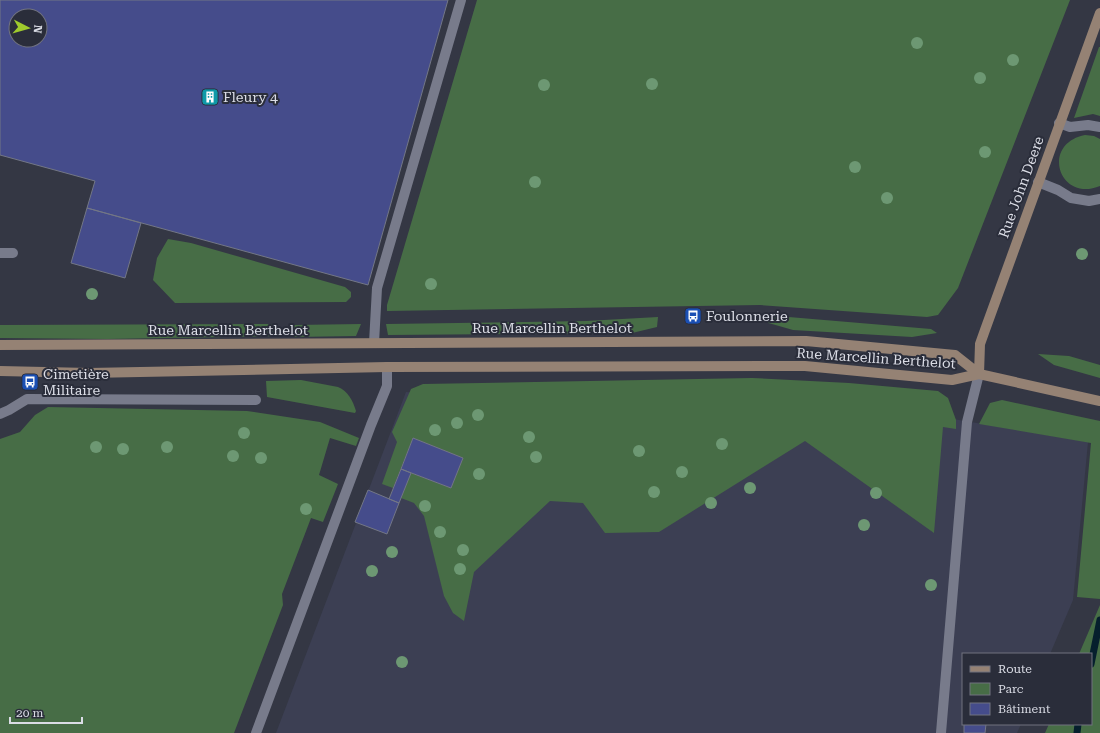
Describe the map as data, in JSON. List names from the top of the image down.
{
  "streets": {
    "main road": ["Rue John Deere", "Rue Marcellin Berthelot"]
  },
  "crossings": [
    ["Rue John Deere", "Rue Marcellin Berthelot"]
  ],
  "places": {
    "building": ["Fleury 4"],
    "bus stop": ["Foulonnerie", "Cimetière Militaire"]
  },
  "legend": ["Route", "Parc", "Bâtiment"],
  "scale_bar": "20 m",
  "north": "right"
}
